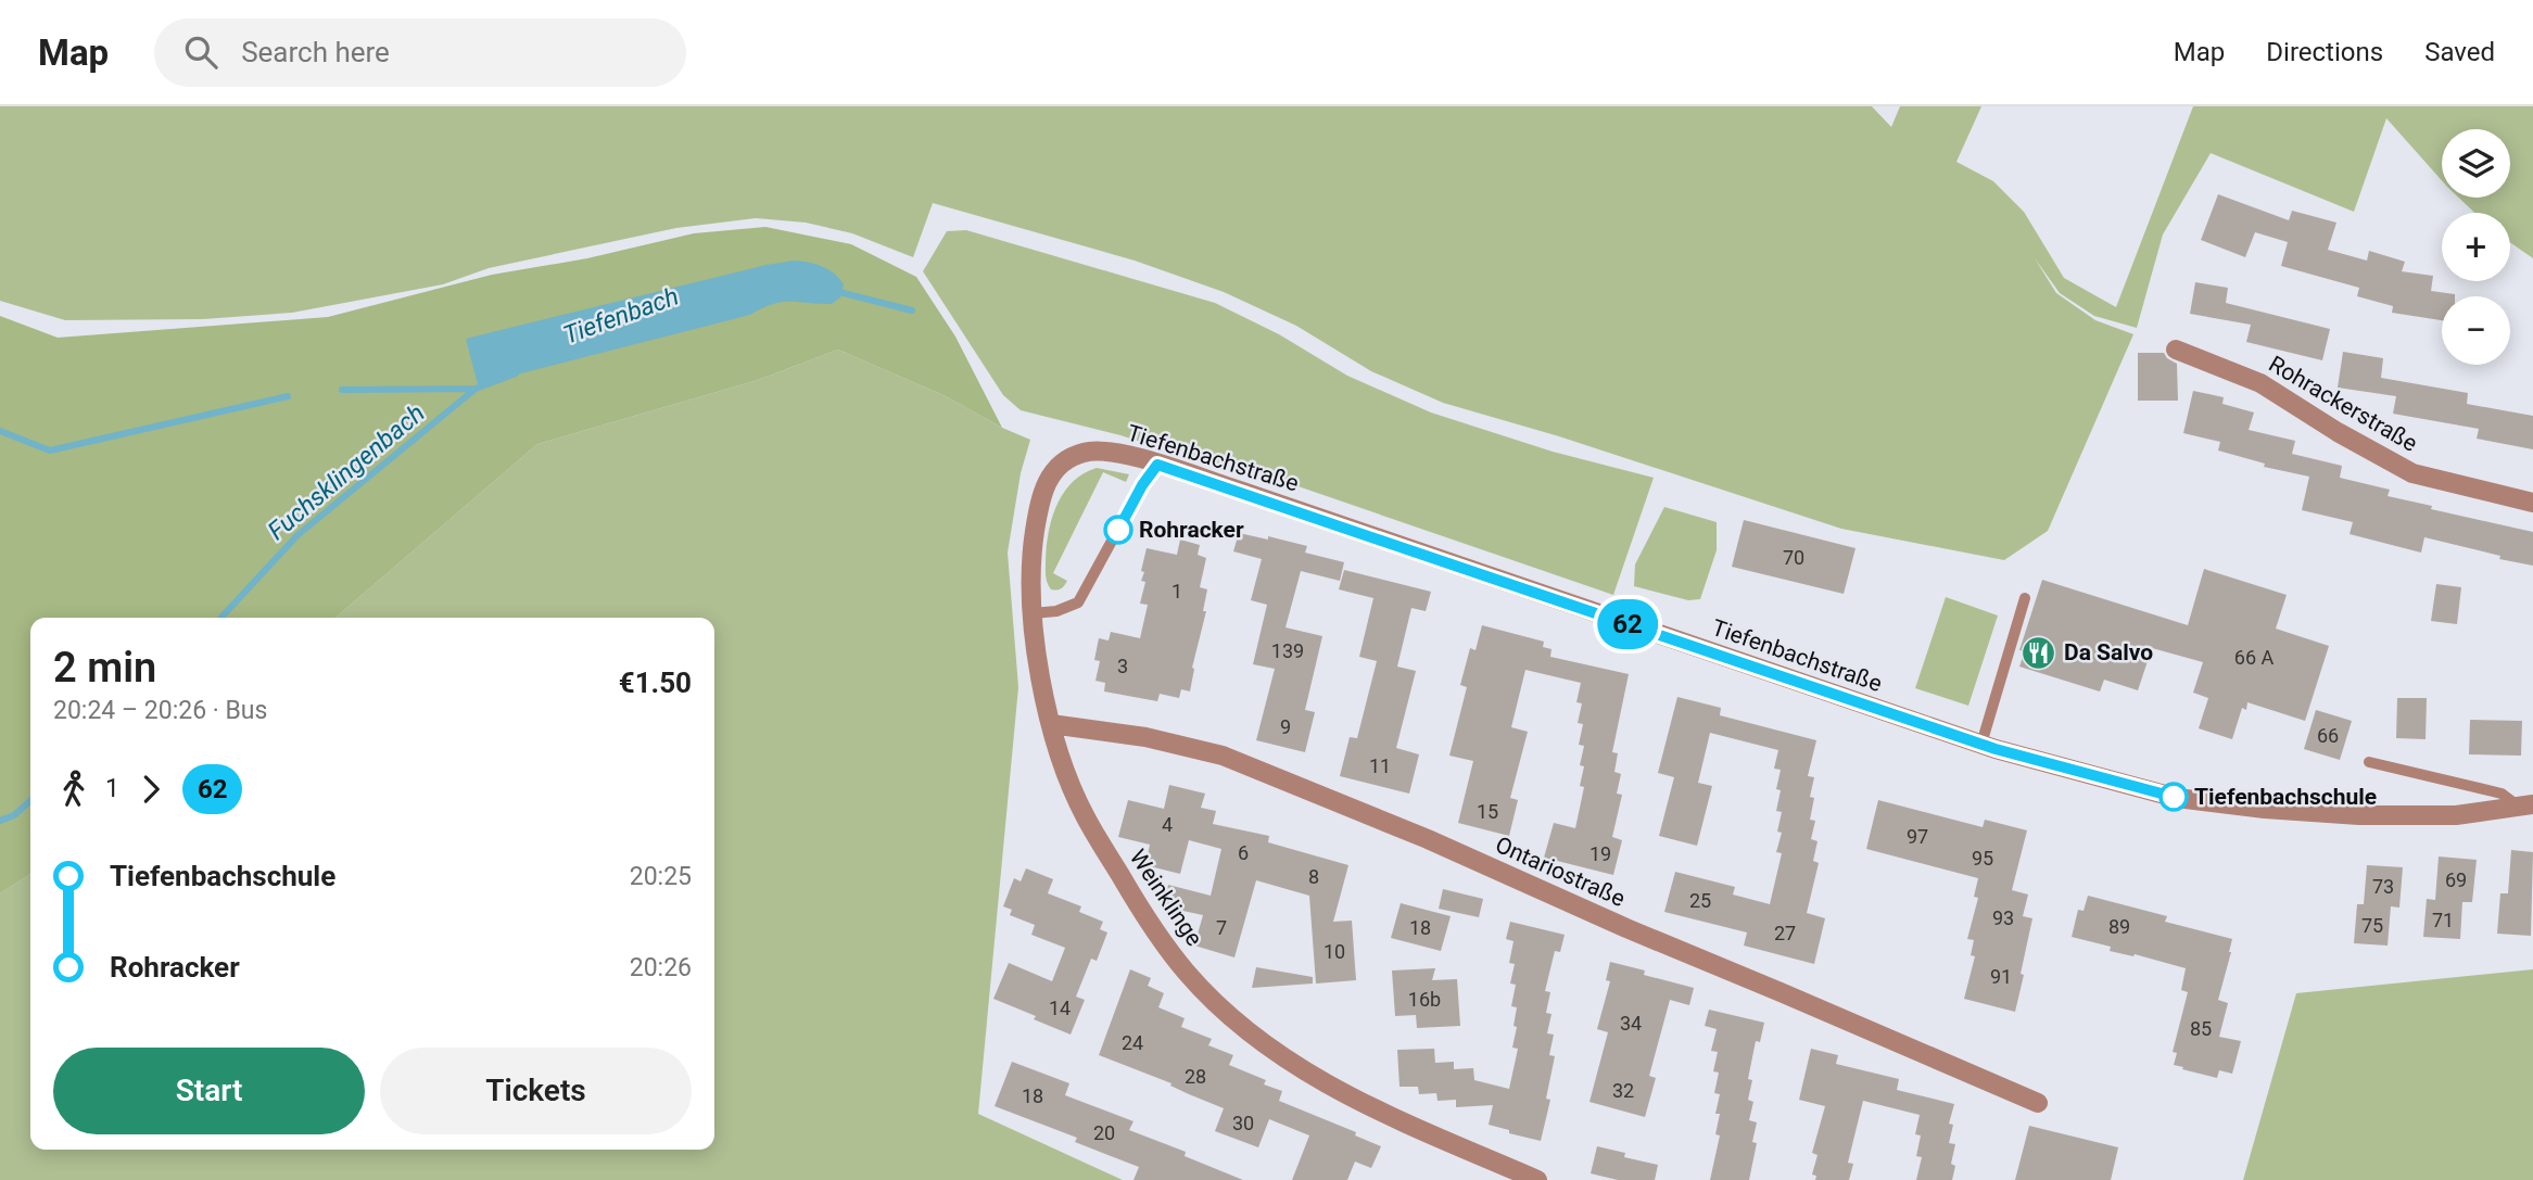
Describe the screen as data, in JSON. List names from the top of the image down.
{
  "streets": {
    "street": [
      "Rohrackerstraße",
      "Tiefenbachstraße",
      "Ontariostraße",
      "Weinklinge"
    ]
  },
  "crossings": [
    ["Tiefenbachstraße", "Weinklinge"],
    ["Ontariostraße", "Weinklinge"]
  ],
  "water": ["Tiefenbach", "Fuchsklingenbach"],
  "places": {
    "other": ["Rohracker", "Tiefenbachschule"],
    "restaurant": ["Da Salvo"]
  },
  "lines": ["bus line 62"],
  "house_numbers": [
    "70",
    "1",
    "139",
    "66 A",
    "3",
    "9",
    "66",
    "11",
    "15",
    "4",
    "97",
    "6",
    "19",
    "95",
    "8",
    "69",
    "73",
    "25",
    "93",
    "71",
    "75",
    "89",
    "7",
    "18",
    "27",
    "10",
    "91",
    "16b",
    "14",
    "34",
    "85",
    "24",
    "28",
    "32",
    "18",
    "30",
    "20"
  ],
  "page": {
    "header": "Map",
    "search": "Search here",
    "nav": ["Map", "Directions", "Saved"],
    "on_map": "62",
    "map_buttons": ["+", "−"],
    "heading": ["2 min", "20:24 – 20:26 · Bus", "€1.50"],
    "legs": ["1", "62"],
    "list": [
      {
        "name": "Tiefenbachschule",
        "value": "20:25"
      },
      {
        "name": "Rohracker",
        "value": "20:26"
      }
    ],
    "buttons": ["Start", "Tickets"]
  }
}
